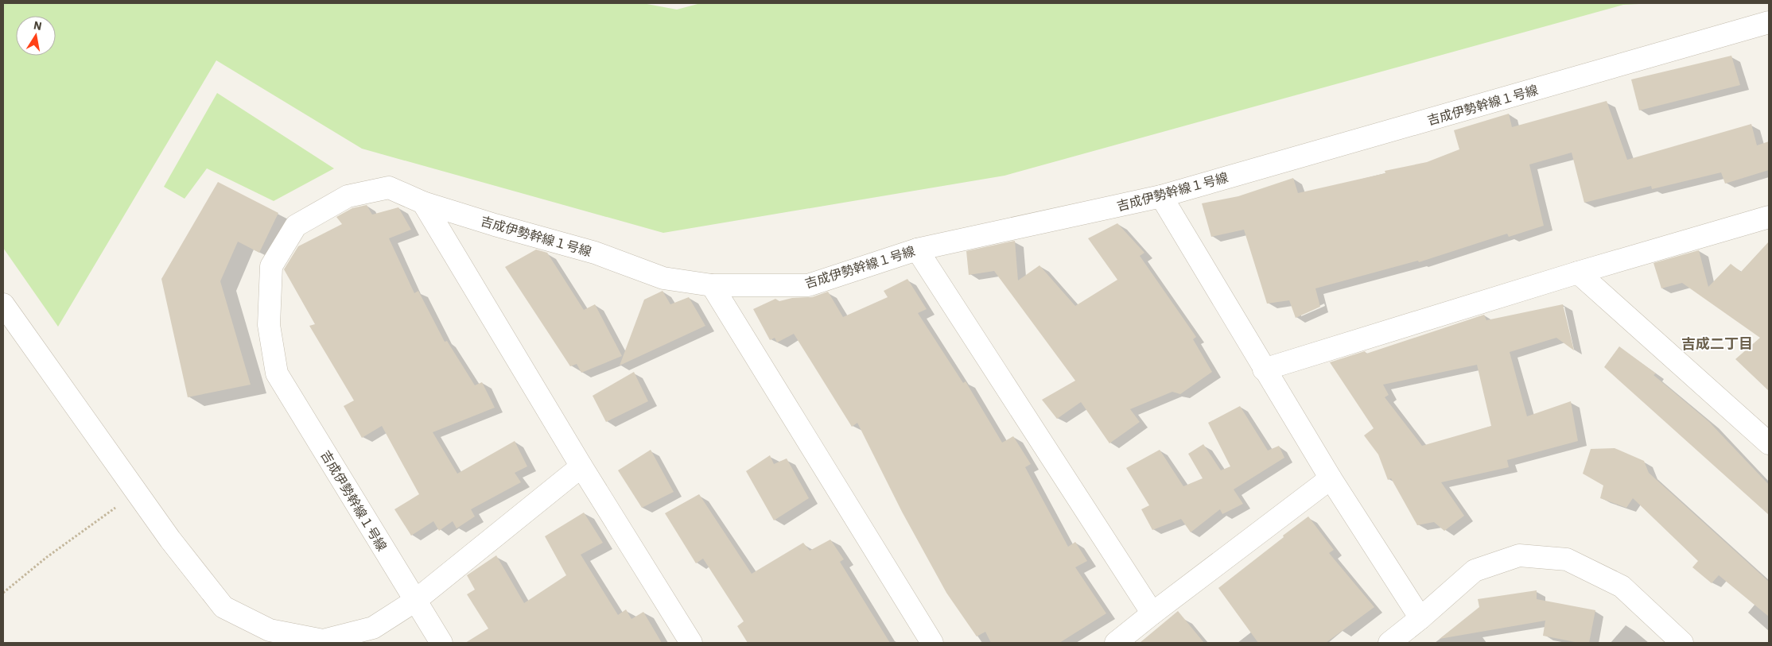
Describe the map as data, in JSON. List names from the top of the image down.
{
  "streets": {
    "street": ["吉成伊勢幹線１号線"]
  },
  "districts": ["吉成二丁目"],
  "north": "top"
}
